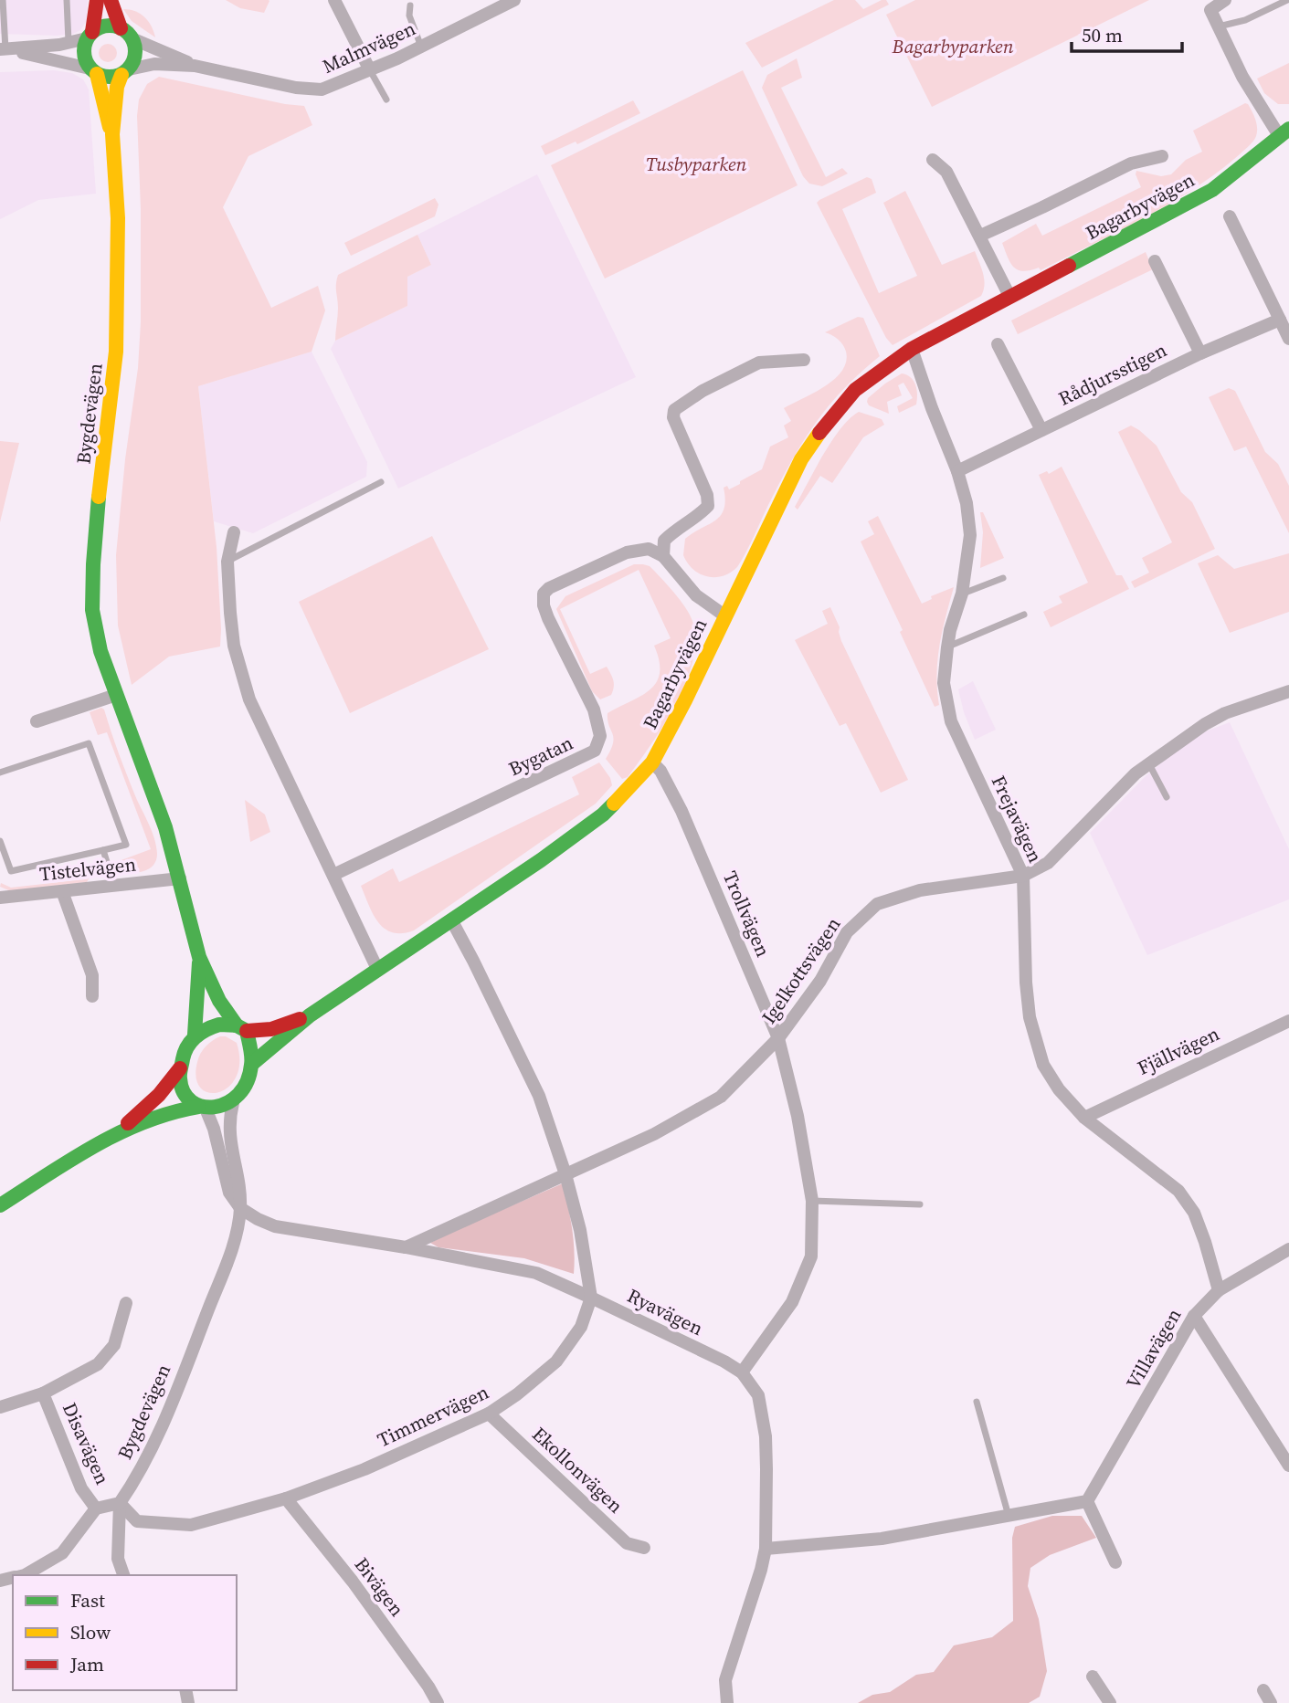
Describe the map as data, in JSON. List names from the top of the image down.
{
  "streets": {
    "street": [
      "Malmvägen",
      "Bagarbyvägen",
      "Rådjursstigen",
      "Bygdevägen",
      "Bygatan",
      "Frejavägen",
      "Tistelvägen",
      "Trollvägen",
      "Igelkottsvägen",
      "Fjällvägen",
      "Ryavägen",
      "Villavägen",
      "Timmervägen",
      "Disavägen",
      "Ekollonvägen",
      "Bivägen"
    ]
  },
  "crossings": [
    ["Malmvägen", "Bygdevägen"],
    ["Bagarbyvägen", "Bygdevägen"],
    ["Bagarbyvägen", "Frejavägen"],
    ["Bagarbyvägen", "Trollvägen"],
    ["Bagarbyvägen", "Timmervägen"],
    ["Rådjursstigen", "Frejavägen"],
    ["Bygdevägen", "Tistelvägen"],
    ["Bygdevägen", "Ryavägen"],
    ["Bygdevägen", "Timmervägen"],
    ["Frejavägen", "Igelkottsvägen"],
    ["Frejavägen", "Fjällvägen"],
    ["Frejavägen", "Villavägen"],
    ["Trollvägen", "Igelkottsvägen"],
    ["Trollvägen", "Ryavägen"],
    ["Igelkottsvägen", "Ryavägen"],
    ["Igelkottsvägen", "Timmervägen"],
    ["Ryavägen", "Timmervägen"],
    ["Timmervägen", "Ekollonvägen"],
    ["Timmervägen", "Bivägen"]
  ],
  "parks": ["Bagarbyparken", "Tusbyparken"],
  "legend": ["Fast", "Slow", "Jam"],
  "scale_bar": "50 m"
}
